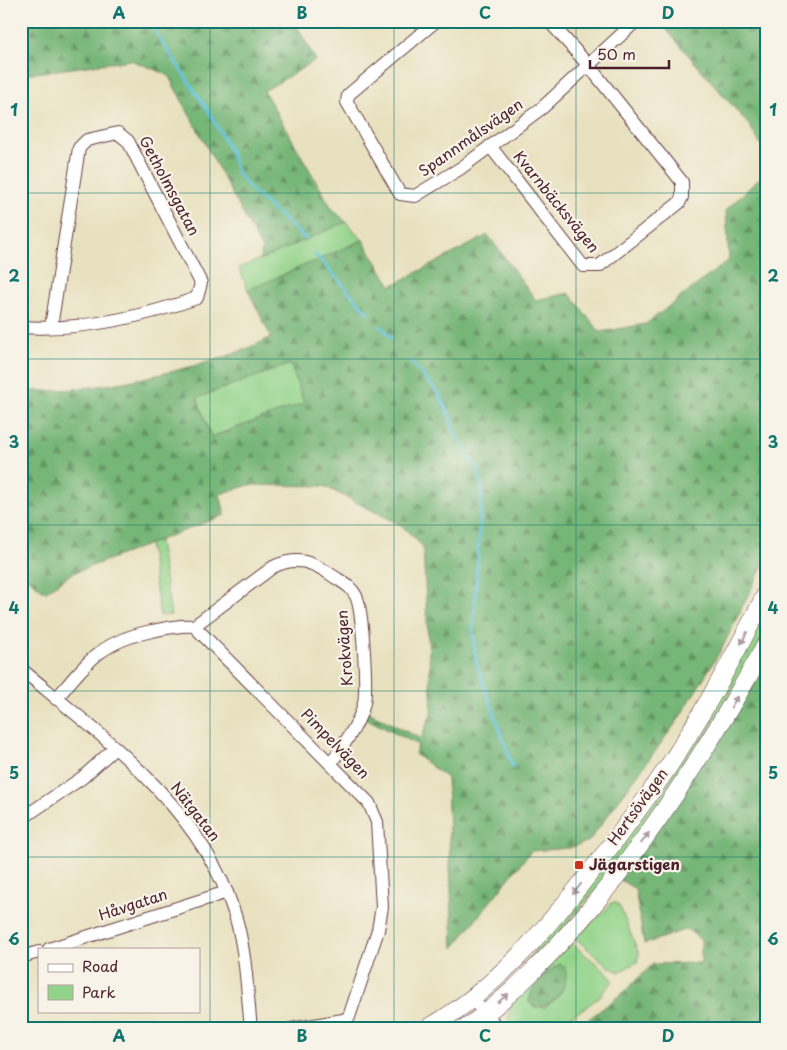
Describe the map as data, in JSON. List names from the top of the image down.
{
  "streets": {
    "main road": ["Hertsövägen"],
    "street": [
      "Spannmålsvägen",
      "Getholmsgatan",
      "Kvarnbäcksvägen",
      "Krokvägen",
      "Pimpelvägen",
      "Nätgatan",
      "Håvgatan"
    ]
  },
  "crossings": [
    ["Spannmålsvägen", "Kvarnbäcksvägen"],
    ["Krokvägen", "Pimpelvägen"],
    ["Nätgatan", "Håvgatan"]
  ],
  "places": {
    "transit": ["Jägarstigen"]
  },
  "legend": ["Road", "Park"],
  "scale_bar": "50 m",
  "grid": {
    "columns": [
      "A",
      "B",
      "C",
      "D"
    ],
    "rows": [
      "1",
      "2",
      "3",
      "4",
      "5",
      "6"
    ]
  }
}
